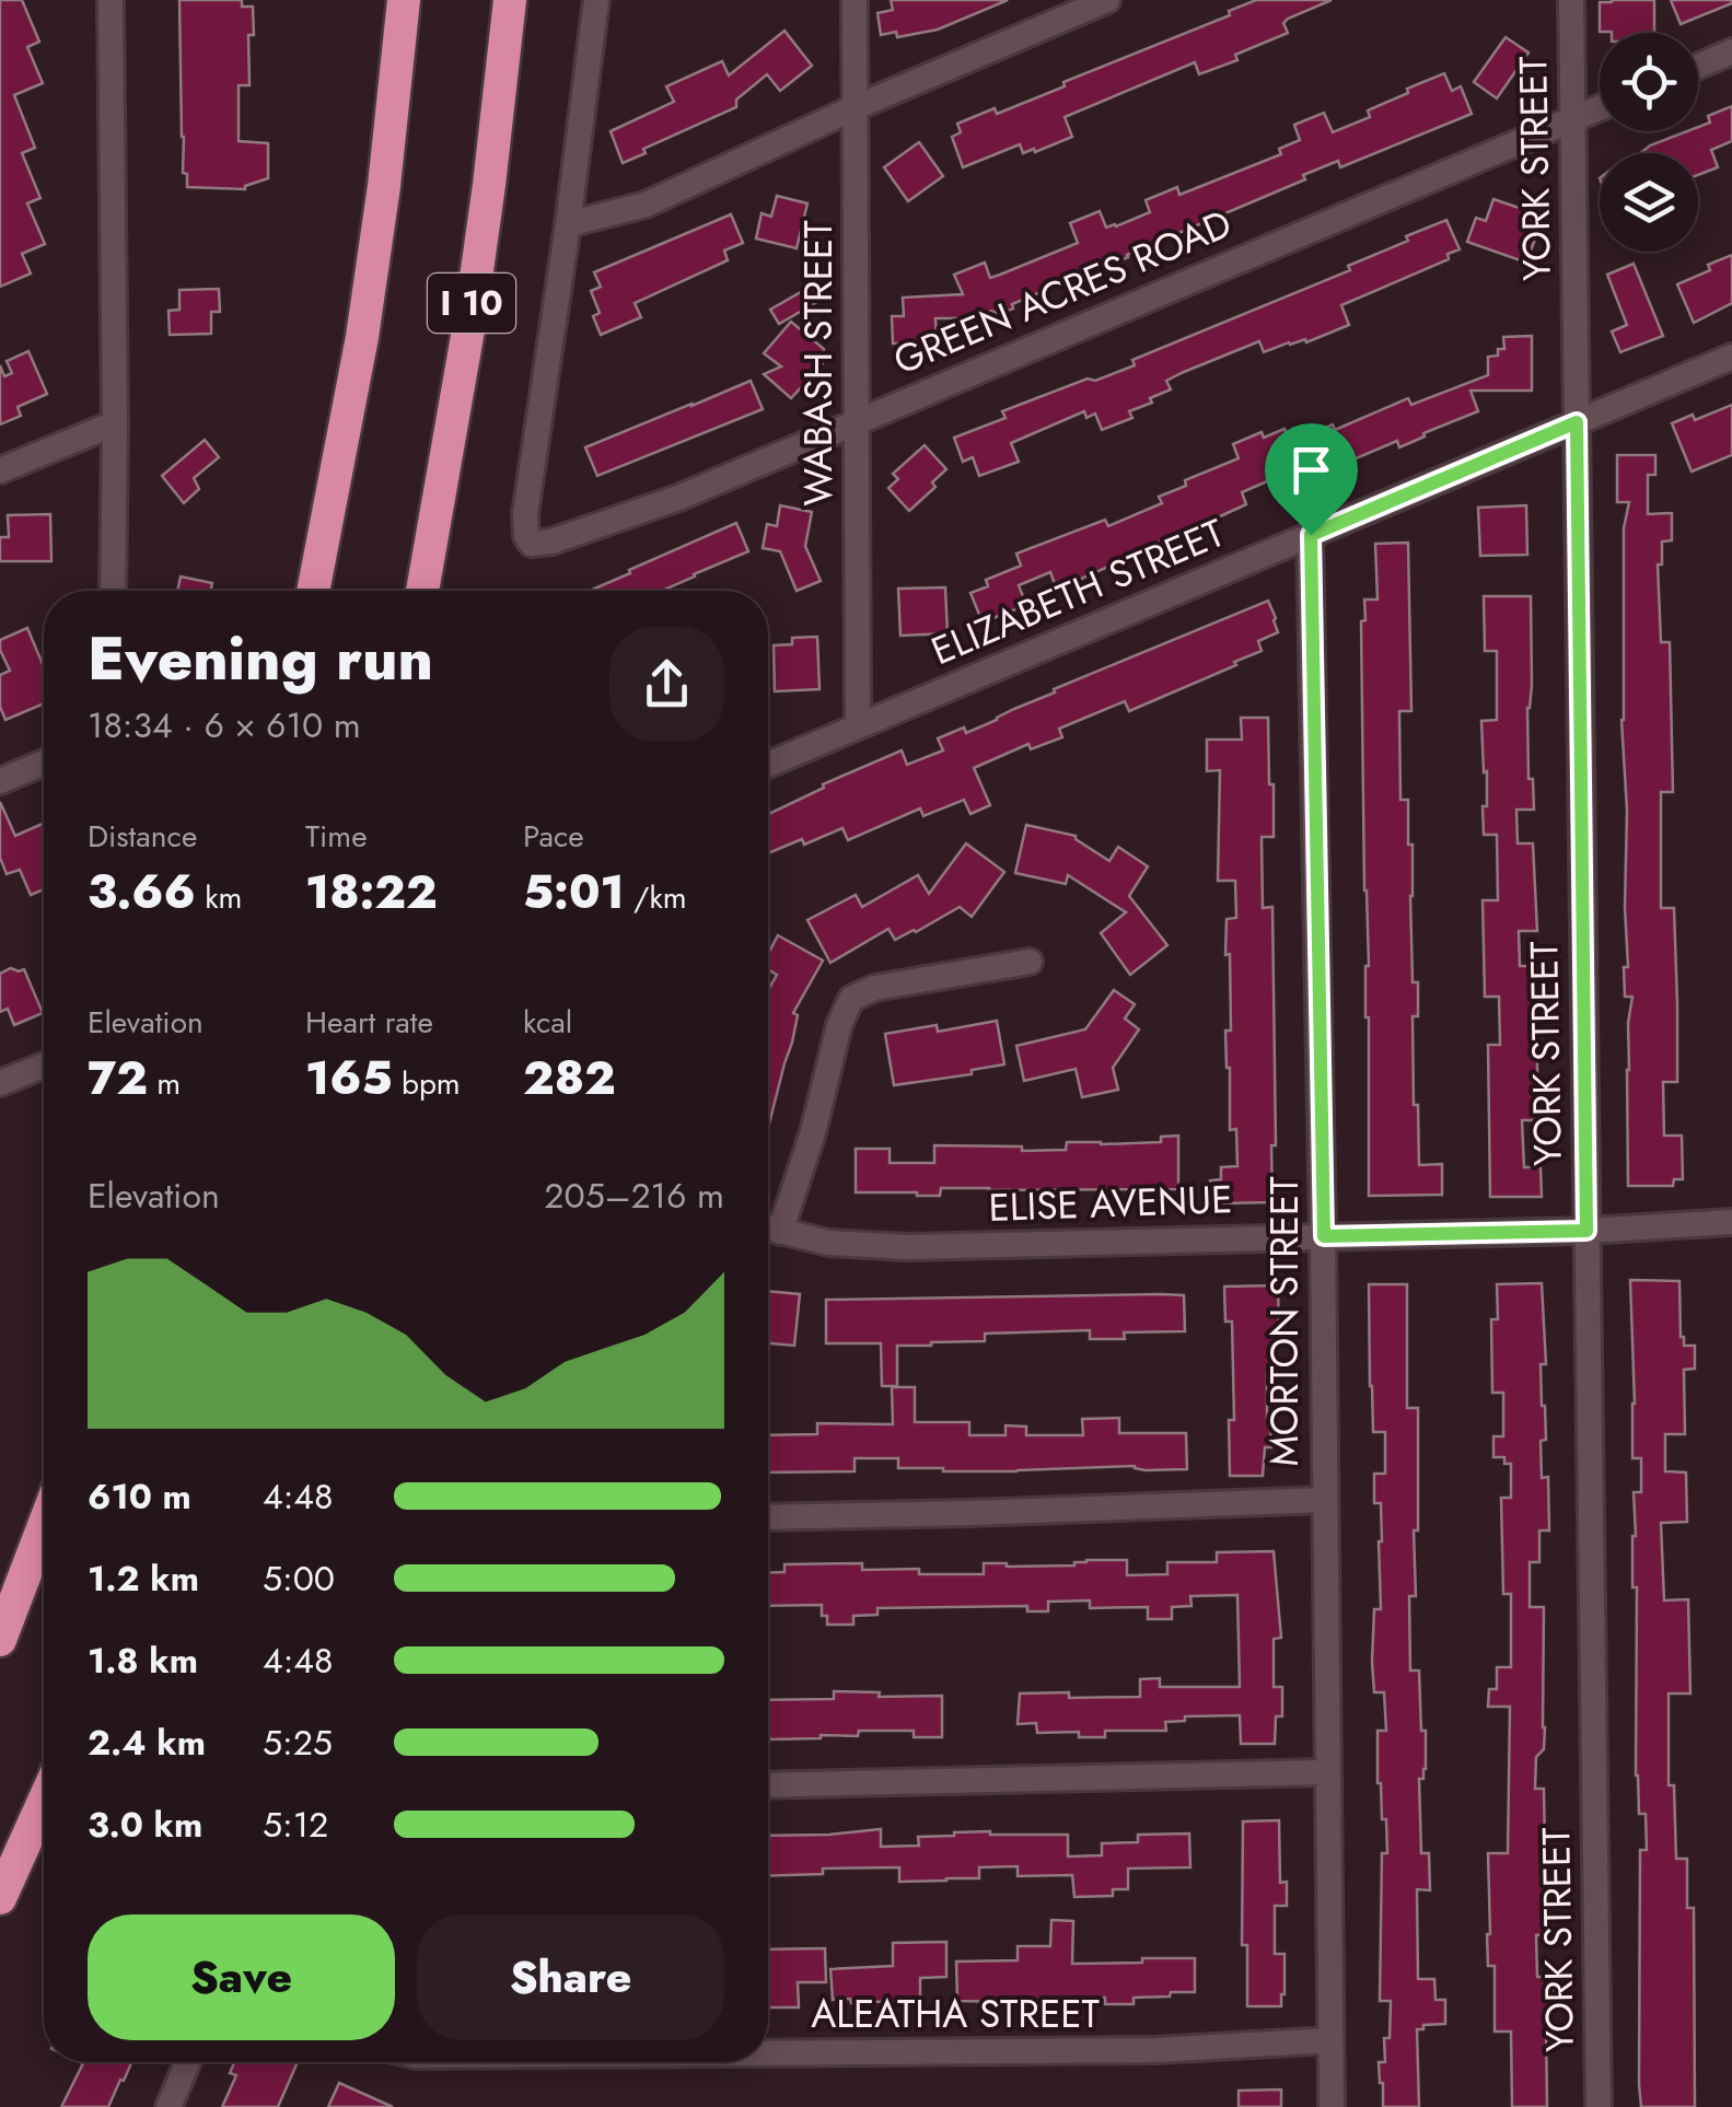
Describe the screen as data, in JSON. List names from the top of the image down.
{
  "streets": {
    "highway": ["I 10"],
    "street": [
      "YORK STREET",
      "GREEN ACRES ROAD",
      "WABASH STREET",
      "ELIZABETH STREET",
      "ELISE AVENUE",
      "MORTON STREET",
      "ALEATHA STREET"
    ]
  },
  "crossings": [
    ["YORK STREET", "GREEN ACRES ROAD"],
    ["YORK STREET", "ELIZABETH STREET"],
    ["YORK STREET", "ELISE AVENUE"],
    ["GREEN ACRES ROAD", "WABASH STREET"],
    ["WABASH STREET", "ELIZABETH STREET"],
    ["ELIZABETH STREET", "MORTON STREET"],
    ["ELISE AVENUE", "MORTON STREET"],
    ["MORTON STREET", "ALEATHA STREET"]
  ],
  "page": {
    "heading": ["Evening run", "18:34 · 6 × 610 m"],
    "stats": [
      ["Distance", "3.66 km"],
      ["Time", "18:22"],
      ["Pace", "5:01 /km"],
      ["Elevation", "72 m"],
      ["Heart rate", "165 bpm"],
      ["kcal", "282"]
    ],
    "chart": ["Elevation", "205–216 m"],
    "list": [
      {
        "name": "610 m",
        "note": "4:48"
      },
      {
        "name": "1.2 km",
        "note": "5:00"
      },
      {
        "name": "1.8 km",
        "note": "4:48"
      },
      {
        "name": "2.4 km",
        "note": "5:25"
      },
      {
        "name": "3.0 km",
        "note": "5:12"
      }
    ],
    "buttons": ["Save", "Share"]
  }
}
